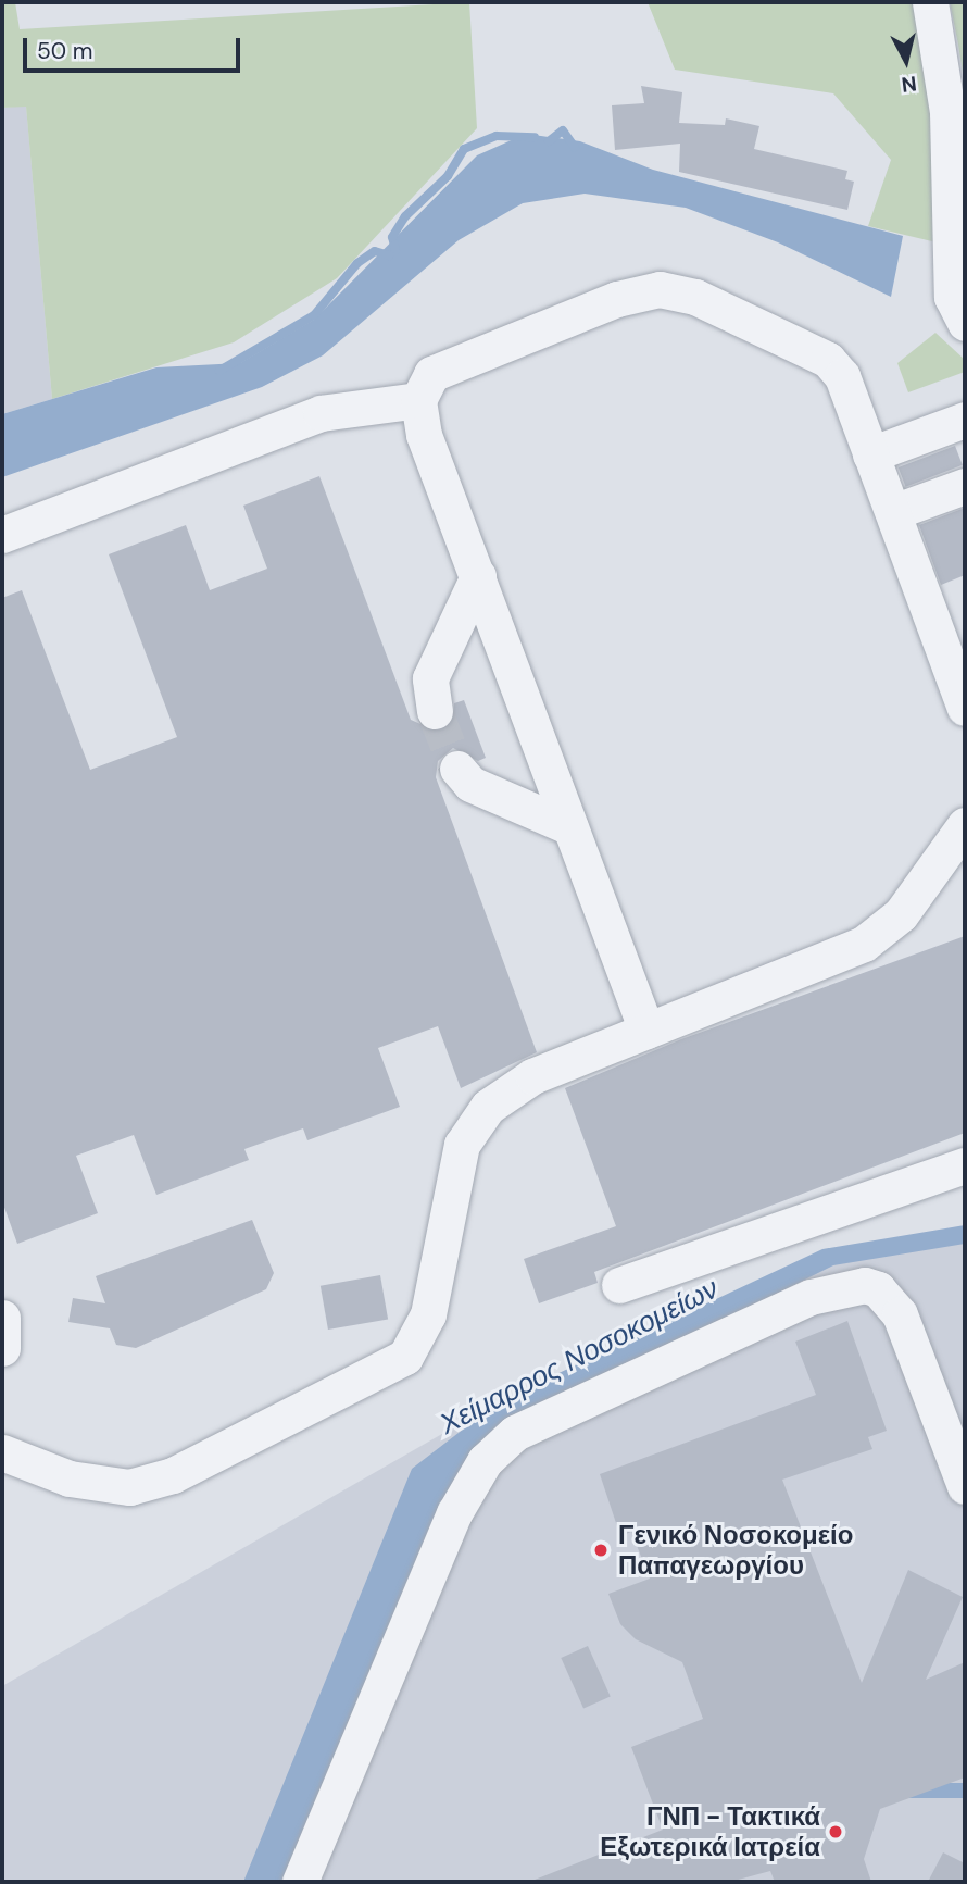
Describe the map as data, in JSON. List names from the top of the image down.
{
  "water": ["Χείμαρρος Νοσοκομείων"],
  "places": ["Γενικό Νοσοκομείο Παπαγεωργίου", "ΓΝΠ - Τακτικά Εξωτερικά Ιατρεία"],
  "scale_bar": "50 m",
  "north": "bottom"
}
